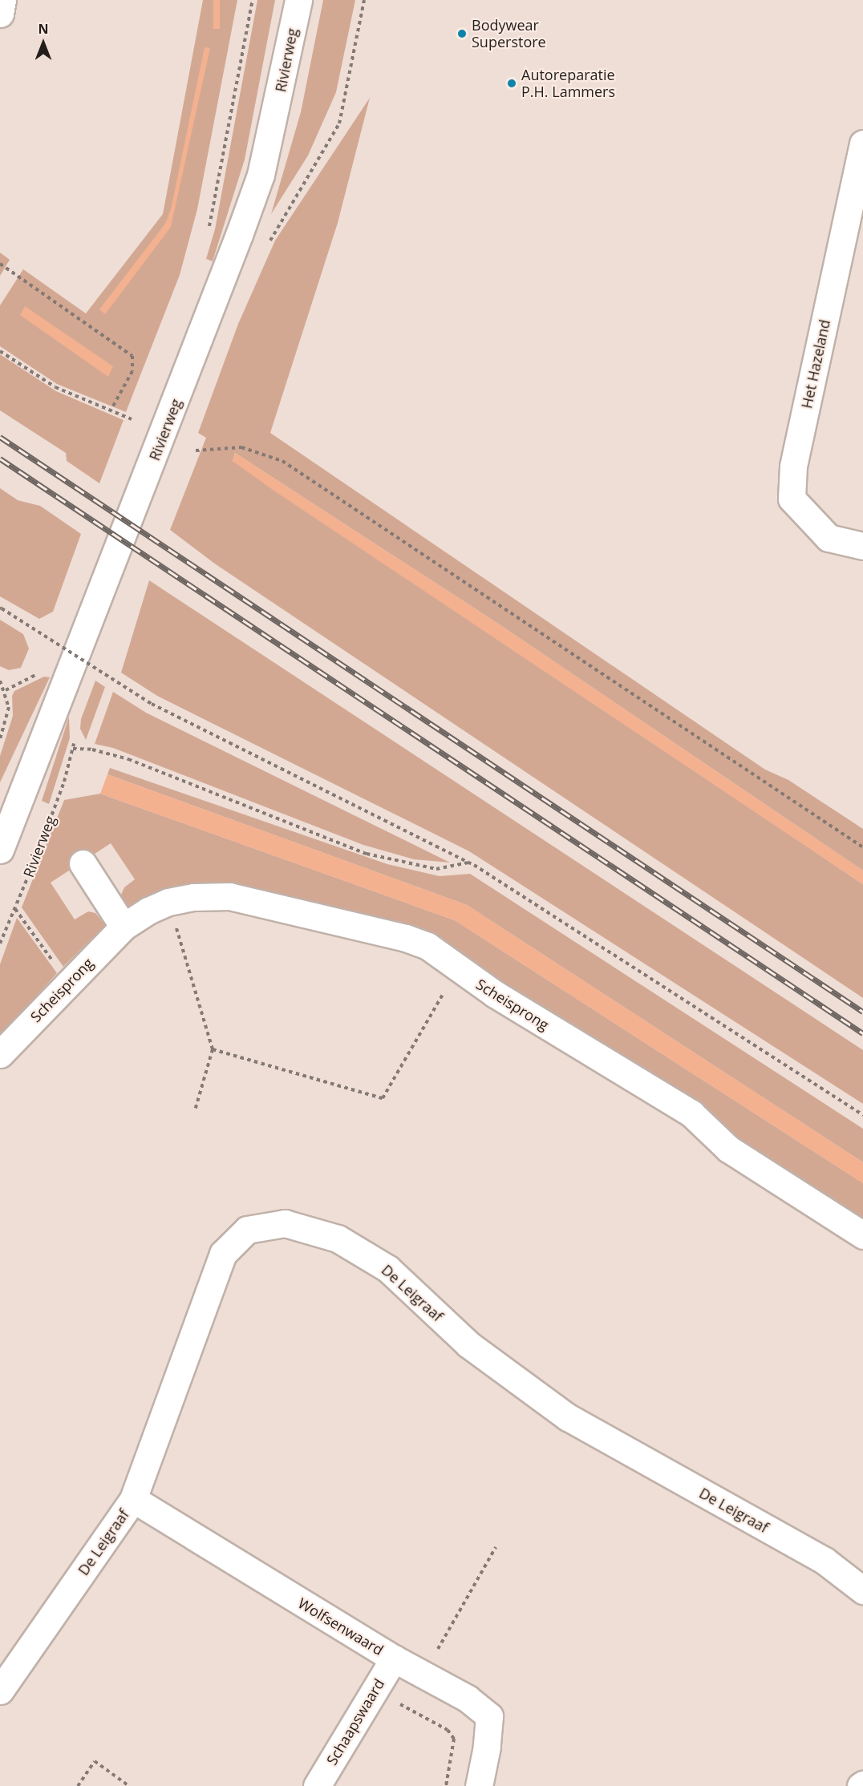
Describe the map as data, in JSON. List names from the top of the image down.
{
  "streets": {
    "street": [
      "Rivierweg",
      "Het Hazeland",
      "Scheisprong",
      "De Leigraaf",
      "Wolfsenwaard",
      "Schaapswaard"
    ]
  },
  "crossings": [
    ["De Leigraaf", "Wolfsenwaard"],
    ["Wolfsenwaard", "Schaapswaard"]
  ],
  "places": ["Bodywear Superstore", "Autoreparatie P.H. Lammers"],
  "north": "top"
}
